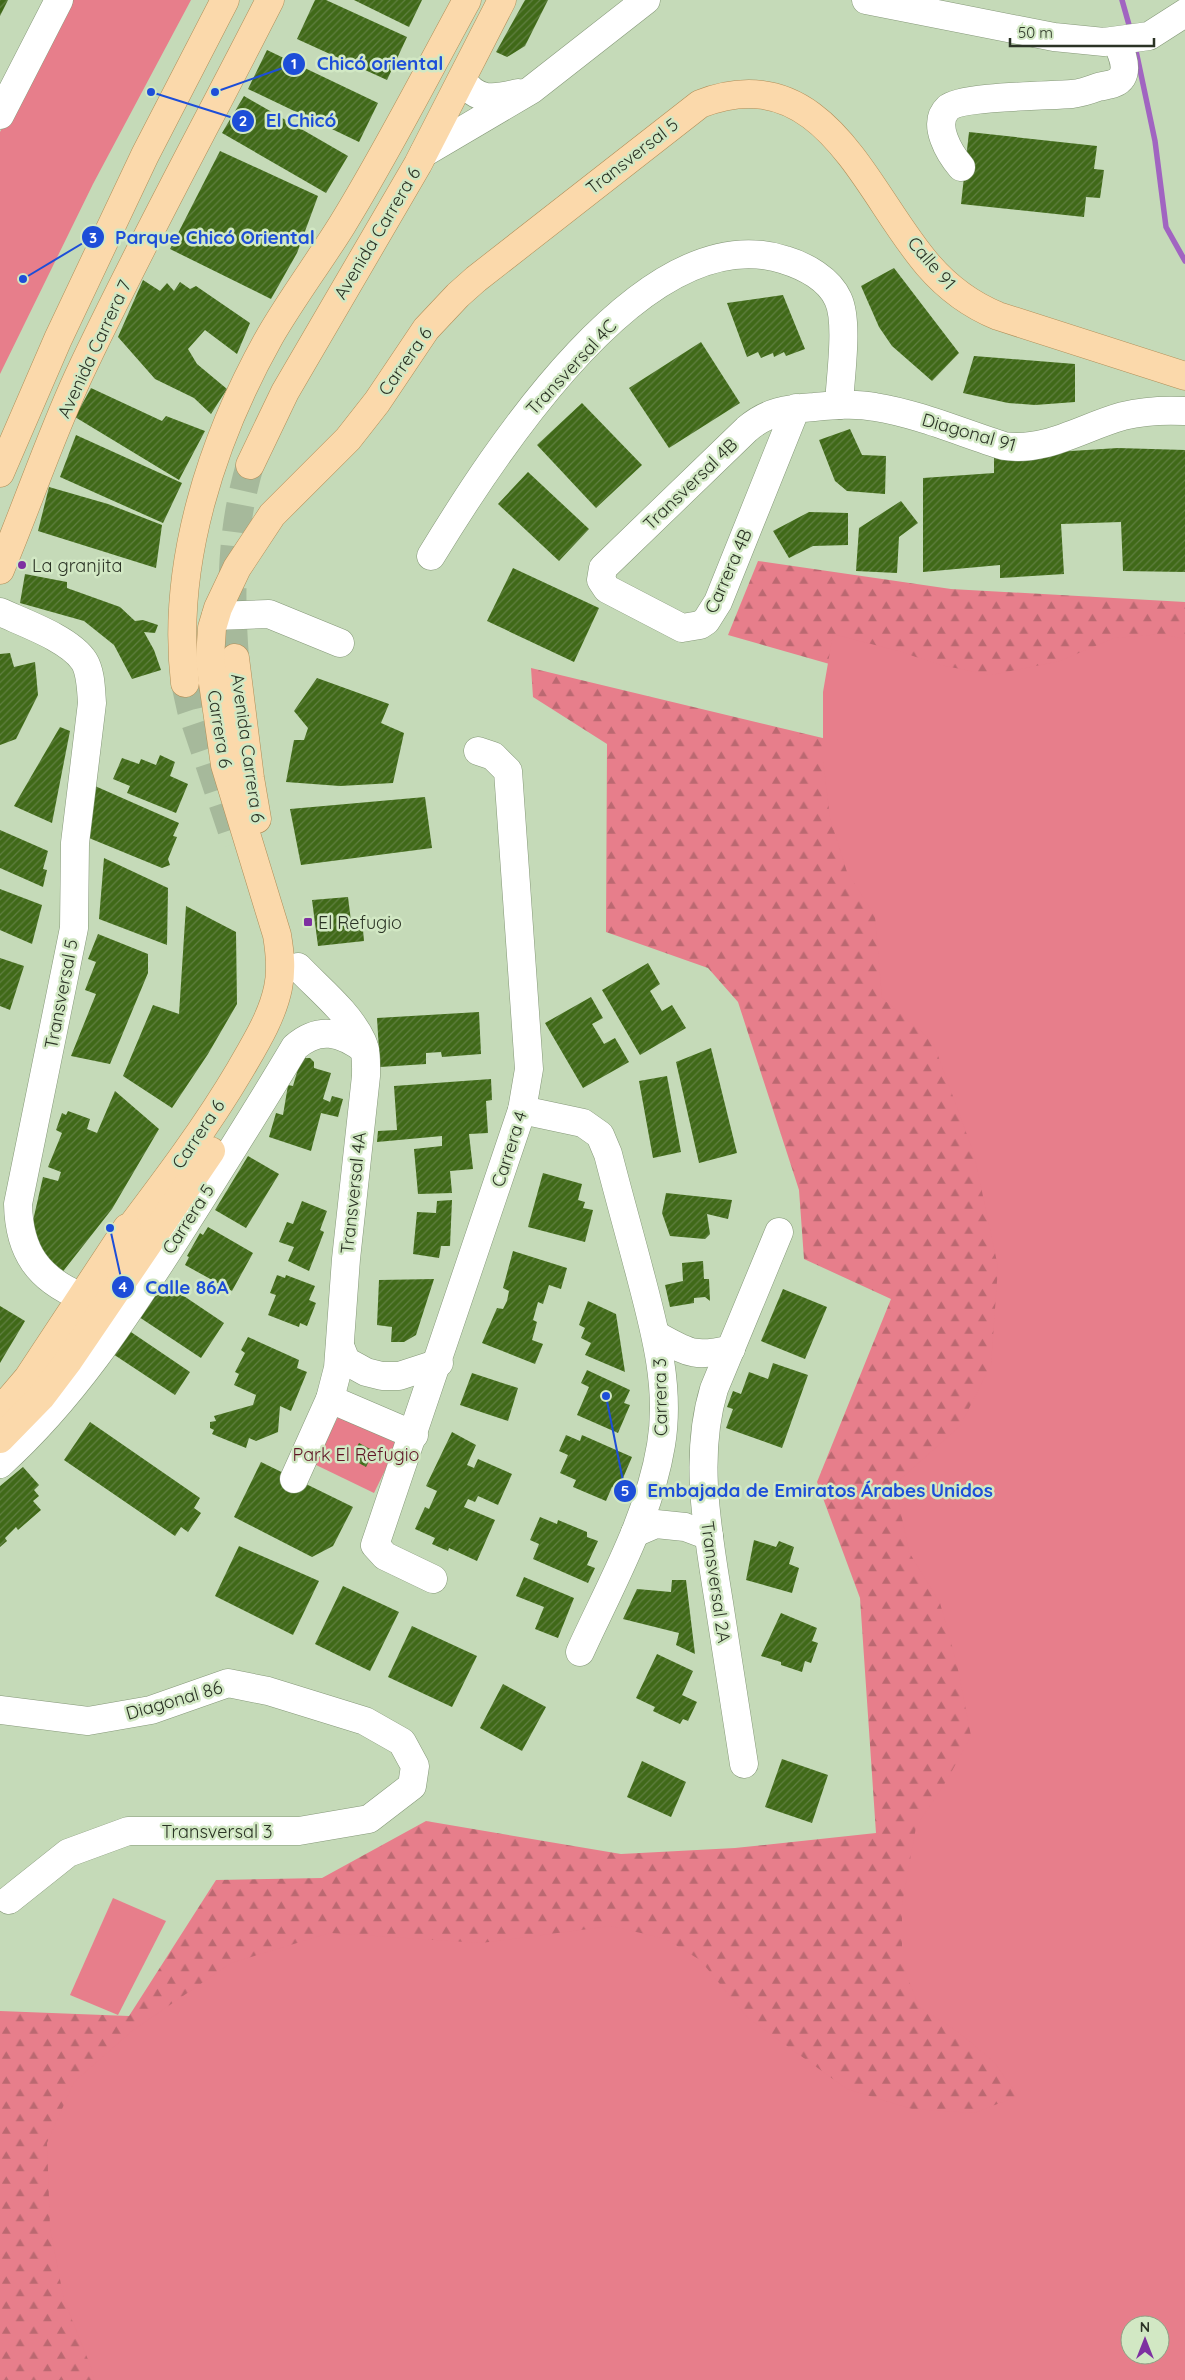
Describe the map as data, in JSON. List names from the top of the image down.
{
  "streets": {
    "main road": [
      "Transversal 5",
      "Avenida Carrera 6",
      "Calle 91",
      "Avenida Carrera 7",
      "Carrera 6"
    ],
    "street": [
      "Transversal 4C",
      "Diagonal 91",
      "Transversal 4B",
      "Carrera 4B",
      "Carrera 4",
      "Transversal 4A",
      "Carrera 5",
      "Carrera 3",
      "Transversal 2A",
      "Diagonal 86",
      "Transversal 3"
    ]
  },
  "crossings": [
    ["Transversal 5", "Calle 91"],
    ["Transversal 5", "Carrera 6"],
    ["Avenida Carrera 6", "Carrera 6"],
    ["Avenida Carrera 6", "Transversal 4A"],
    ["Transversal 4C", "Diagonal 91"],
    ["Diagonal 91", "Transversal 4B"],
    ["Diagonal 91", "Carrera 4B"],
    ["Transversal 4B", "Carrera 4B"],
    ["Carrera 4", "Carrera 3"],
    ["Transversal 4A", "Carrera 5"],
    ["Diagonal 86", "Transversal 3"]
  ],
  "parks": ["Park El Refugio"],
  "places": {
    "other": [
      "El Chicó",
      "Chicó oriental",
      "Parque Chicó Oriental",
      "La granjita",
      "Calle 86A",
      "Embajada de Emiratos Árabes Unidos"
    ],
    "transit": ["El Refugio"]
  },
  "scale_bar": "50 m",
  "north": "top"
}
